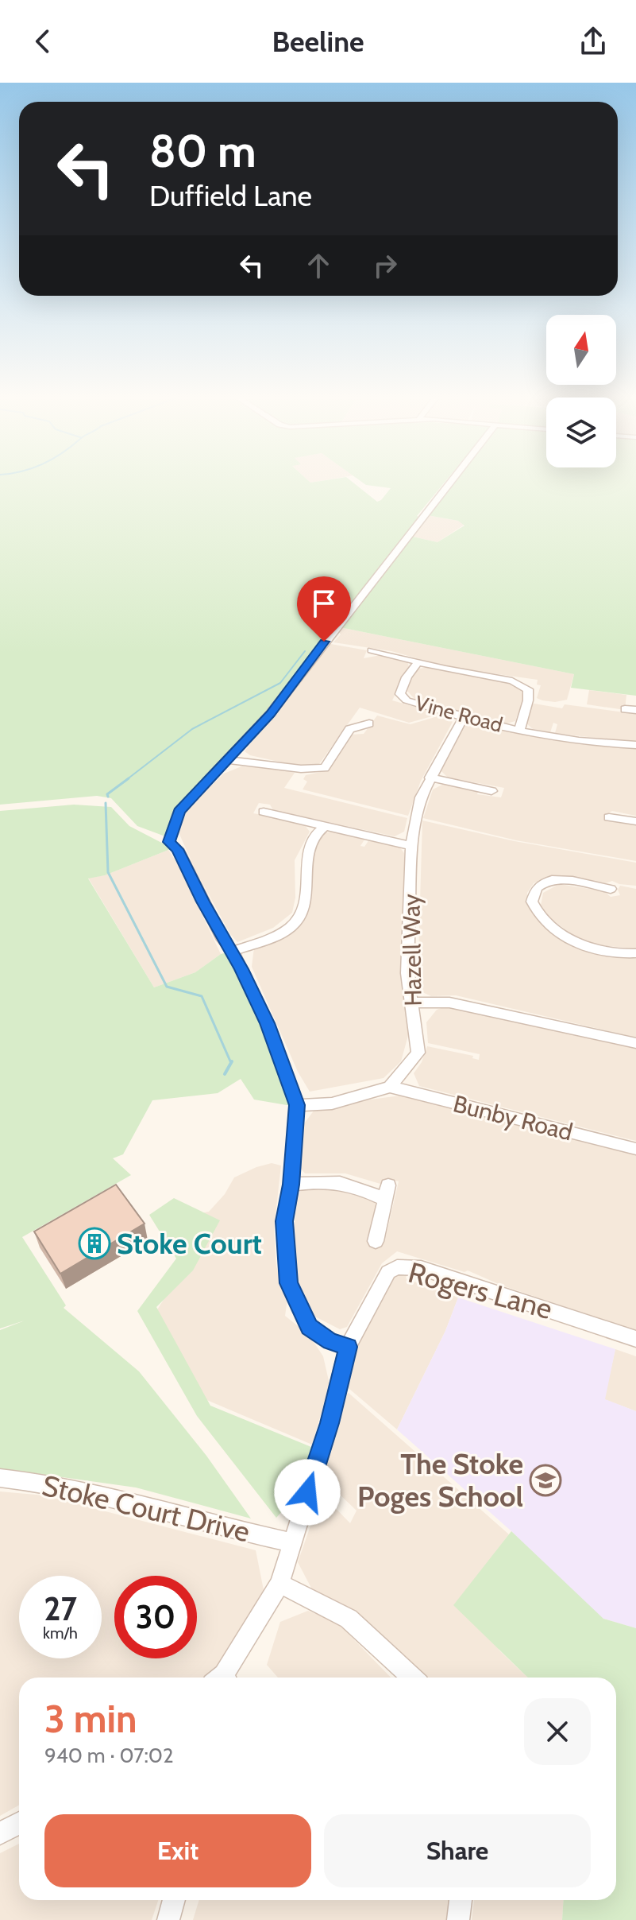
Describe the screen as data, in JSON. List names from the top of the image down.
{
  "streets": {
    "street": [
      "Vine Road",
      "Hazell Way",
      "Bunby Road",
      "Rogers Lane",
      "Stoke Court Drive"
    ]
  },
  "crossings": [
    ["Vine Road", "Hazell Way"],
    ["Hazell Way", "Bunby Road"],
    ["Rogers Lane", "Stoke Court Drive"]
  ],
  "places": {
    "building": ["Stoke Court"],
    "school or university": ["The Stoke Poges School"]
  },
  "north": "top",
  "page": {
    "header": "Beeline",
    "turn": ["80 m", "Duffield Lane"],
    "speed": "27 km/h",
    "limit": "30",
    "heading": ["3 min", "940 m · 07:02"],
    "buttons": ["Exit", "Share"]
  }
}
